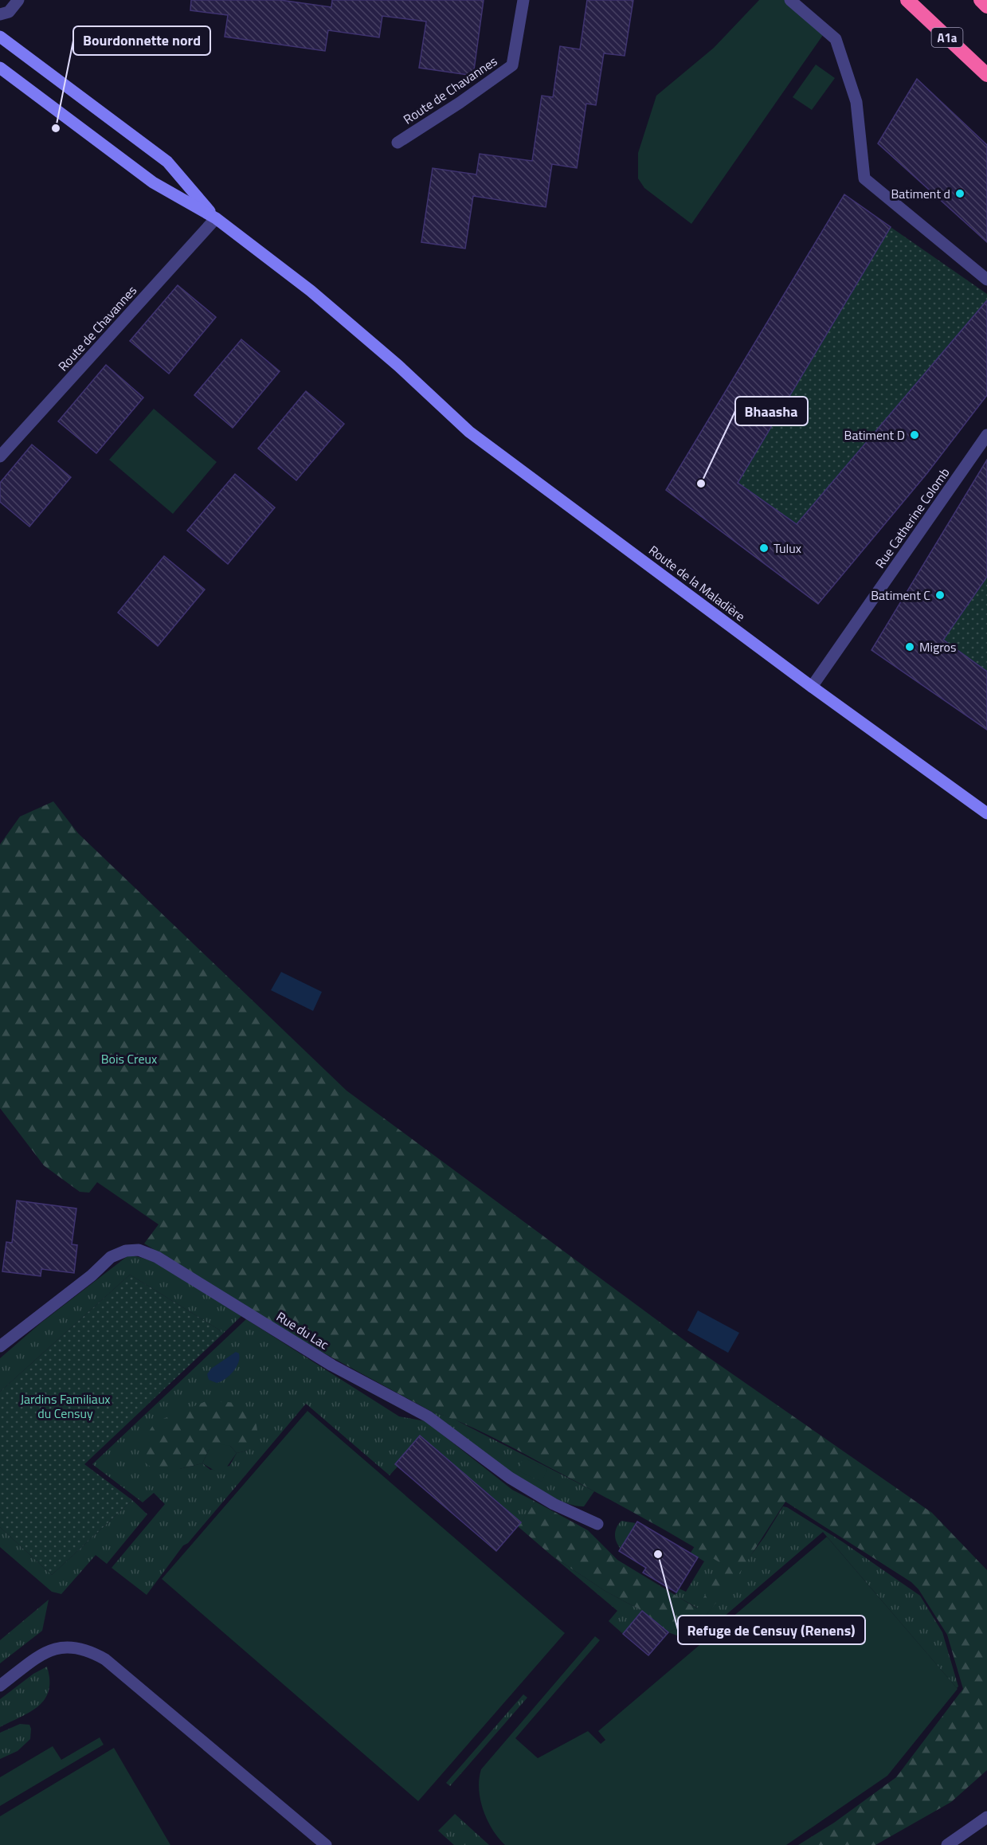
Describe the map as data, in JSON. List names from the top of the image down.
{
  "streets": {
    "highway": ["A1a"],
    "main road": ["Route de la Maladière"],
    "street": ["Route de Chavannes", "Rue Catherine Colomb", "Rue du Lac"]
  },
  "crossings": [
    ["Route de Chavannes", "Route de la Maladière"],
    ["Rue Catherine Colomb", "Route de la Maladière"]
  ],
  "parks": ["Bois Creux", "Jardins Familiaux du Censuy"],
  "places": [
    "Bourdonnette nord",
    "Batiment d",
    "Batiment D",
    "Bhaasha",
    "Tulux",
    "Batiment C",
    "Migros",
    "Refuge de Censuy (Renens)"
  ]
}
